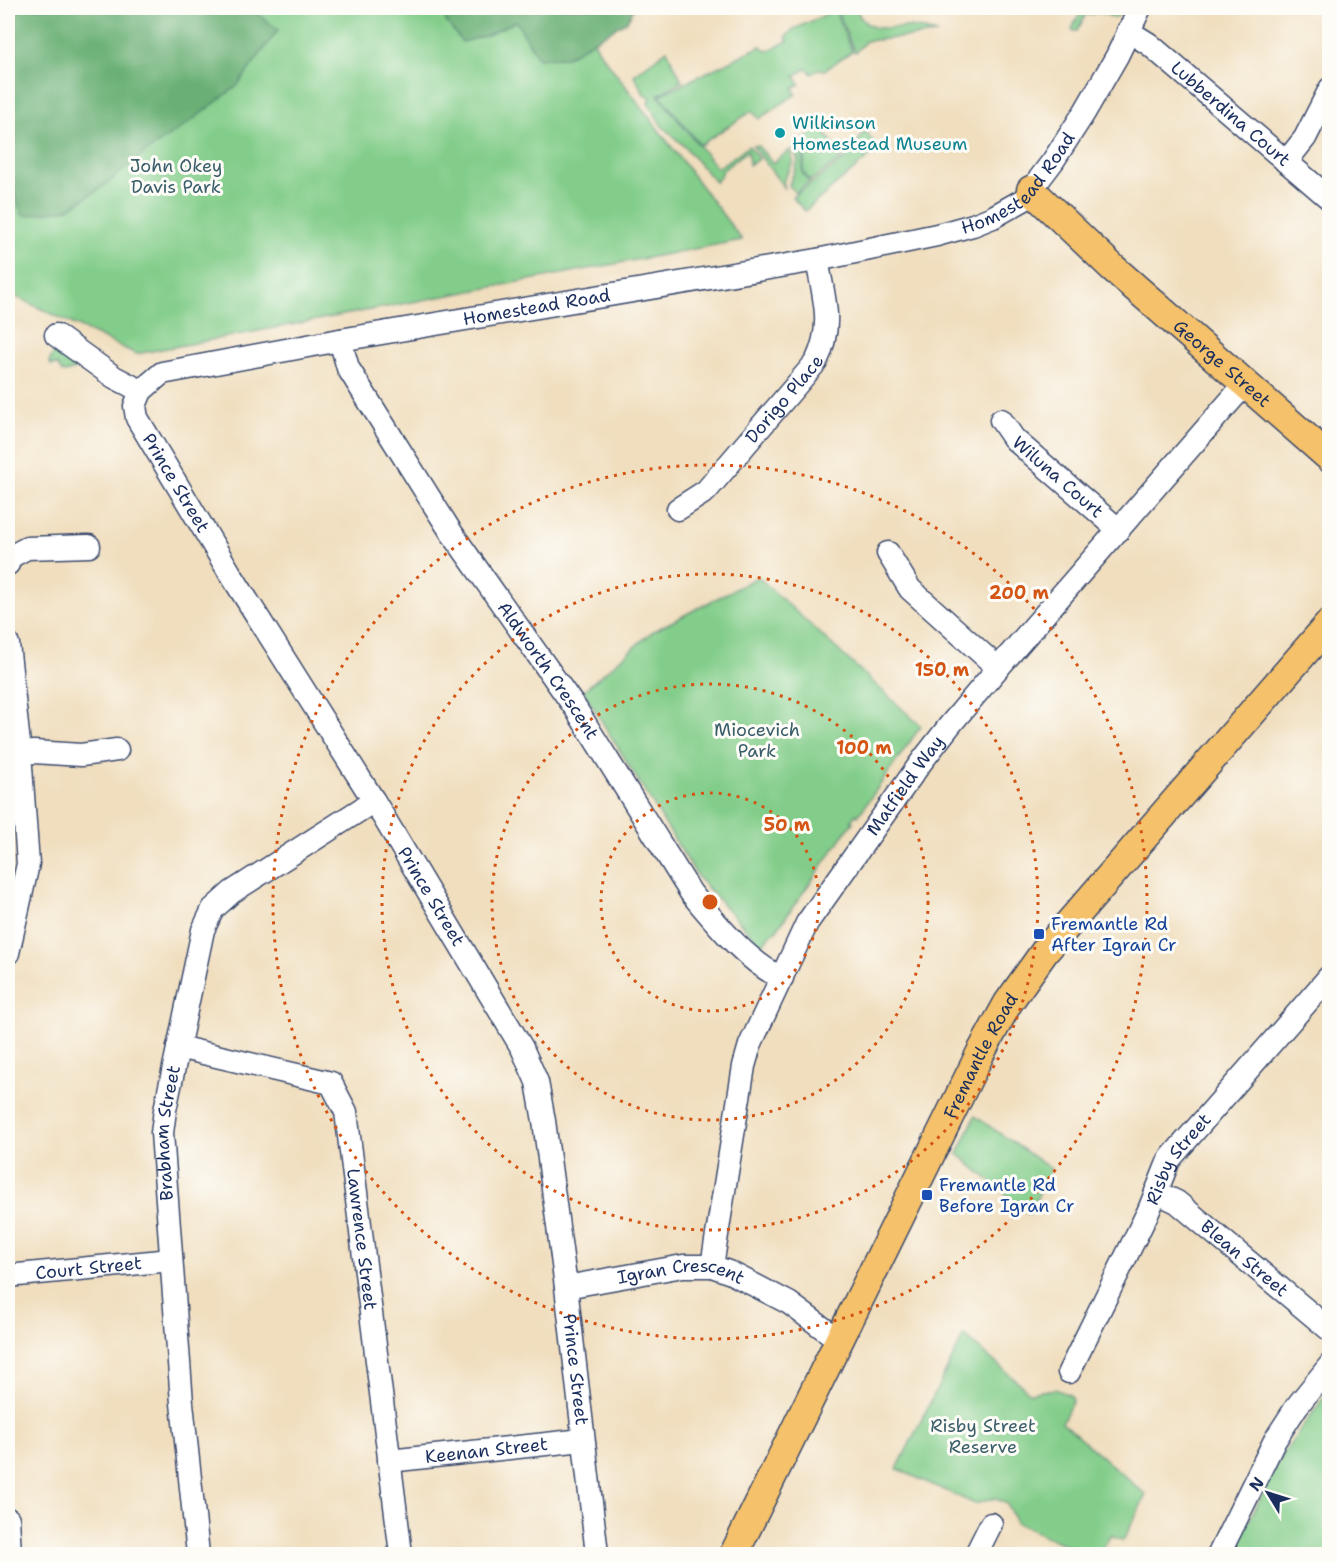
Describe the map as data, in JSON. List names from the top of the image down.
{
  "streets": {
    "main road": ["George Street", "Fremantle Road"],
    "street": [
      "Lubberdina Court",
      "Homestead Road",
      "Dorigo Place",
      "Wiluna Court",
      "Prince Street",
      "Aldworth Crescent",
      "Matfield Way",
      "Brabham Street",
      "Risby Street",
      "Lawrence Street",
      "Blean Street",
      "Court Street",
      "Igran Crescent",
      "Keenan Street"
    ]
  },
  "crossings": [
    ["Lubberdina Court", "Homestead Road"],
    ["Homestead Road", "George Street"],
    ["Homestead Road", "Dorigo Place"],
    ["Homestead Road", "Prince Street"],
    ["Homestead Road", "Aldworth Crescent"],
    ["George Street", "Matfield Way"],
    ["Wiluna Court", "Matfield Way"],
    ["Prince Street", "Brabham Street"],
    ["Prince Street", "Igran Crescent"],
    ["Prince Street", "Keenan Street"],
    ["Aldworth Crescent", "Matfield Way"],
    ["Matfield Way", "Igran Crescent"],
    ["Fremantle Road", "Igran Crescent"],
    ["Brabham Street", "Lawrence Street"],
    ["Brabham Street", "Court Street"],
    ["Risby Street", "Blean Street"],
    ["Lawrence Street", "Keenan Street"]
  ],
  "parks": ["John Okey Davis Park", "Miocevich Park", "Risby Street Reserve"],
  "places": {
    "other": ["Wilkinson Homestead Museum"],
    "transit": ["Fremantle Rd After Igran Cr", "Fremantle Rd Before Igran Cr"]
  },
  "north": "top left",
  "rings": [
    "200 m",
    "150 m",
    "100 m",
    "50 m"
  ]
}
